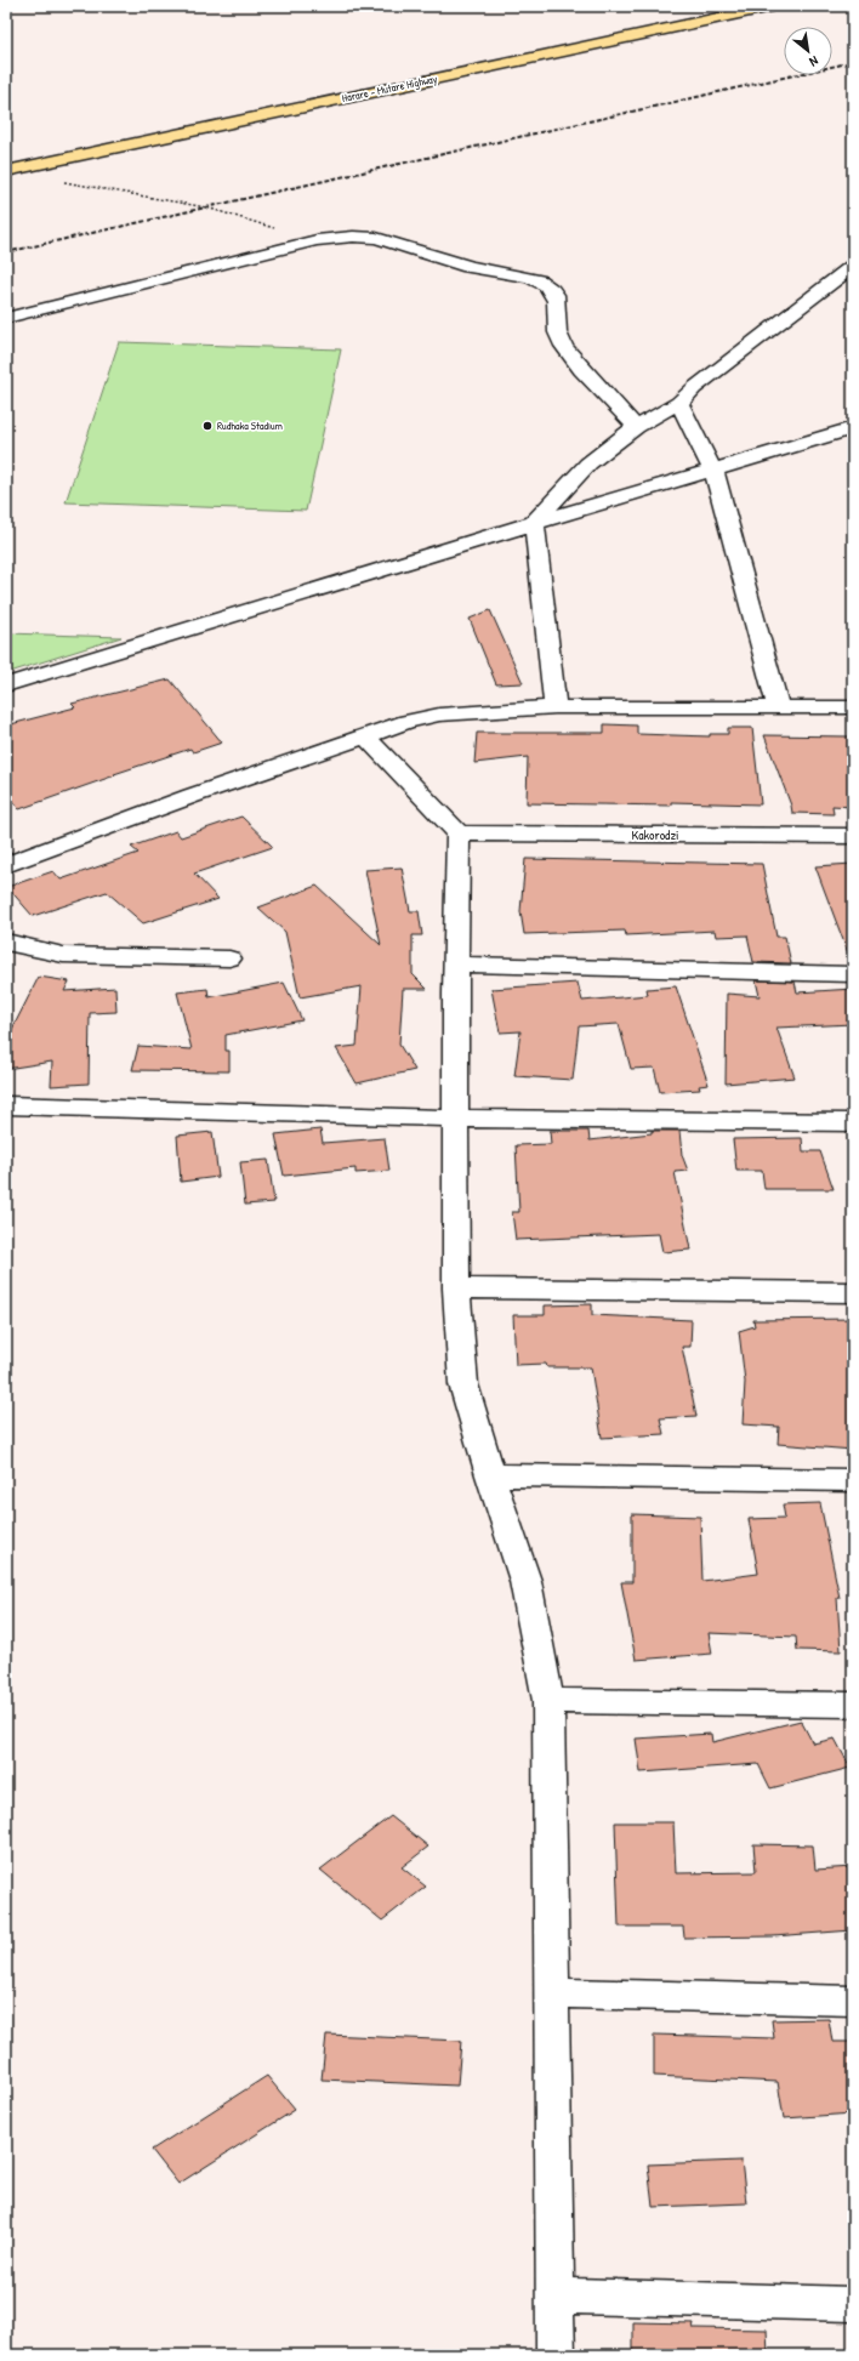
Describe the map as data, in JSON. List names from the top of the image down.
{
  "streets": {
    "highway": ["Harare - Mutare Highway"],
    "street": ["Kakorodzi"]
  },
  "places": ["Rudhaka Stadium"],
  "north": "bottom right"
}
